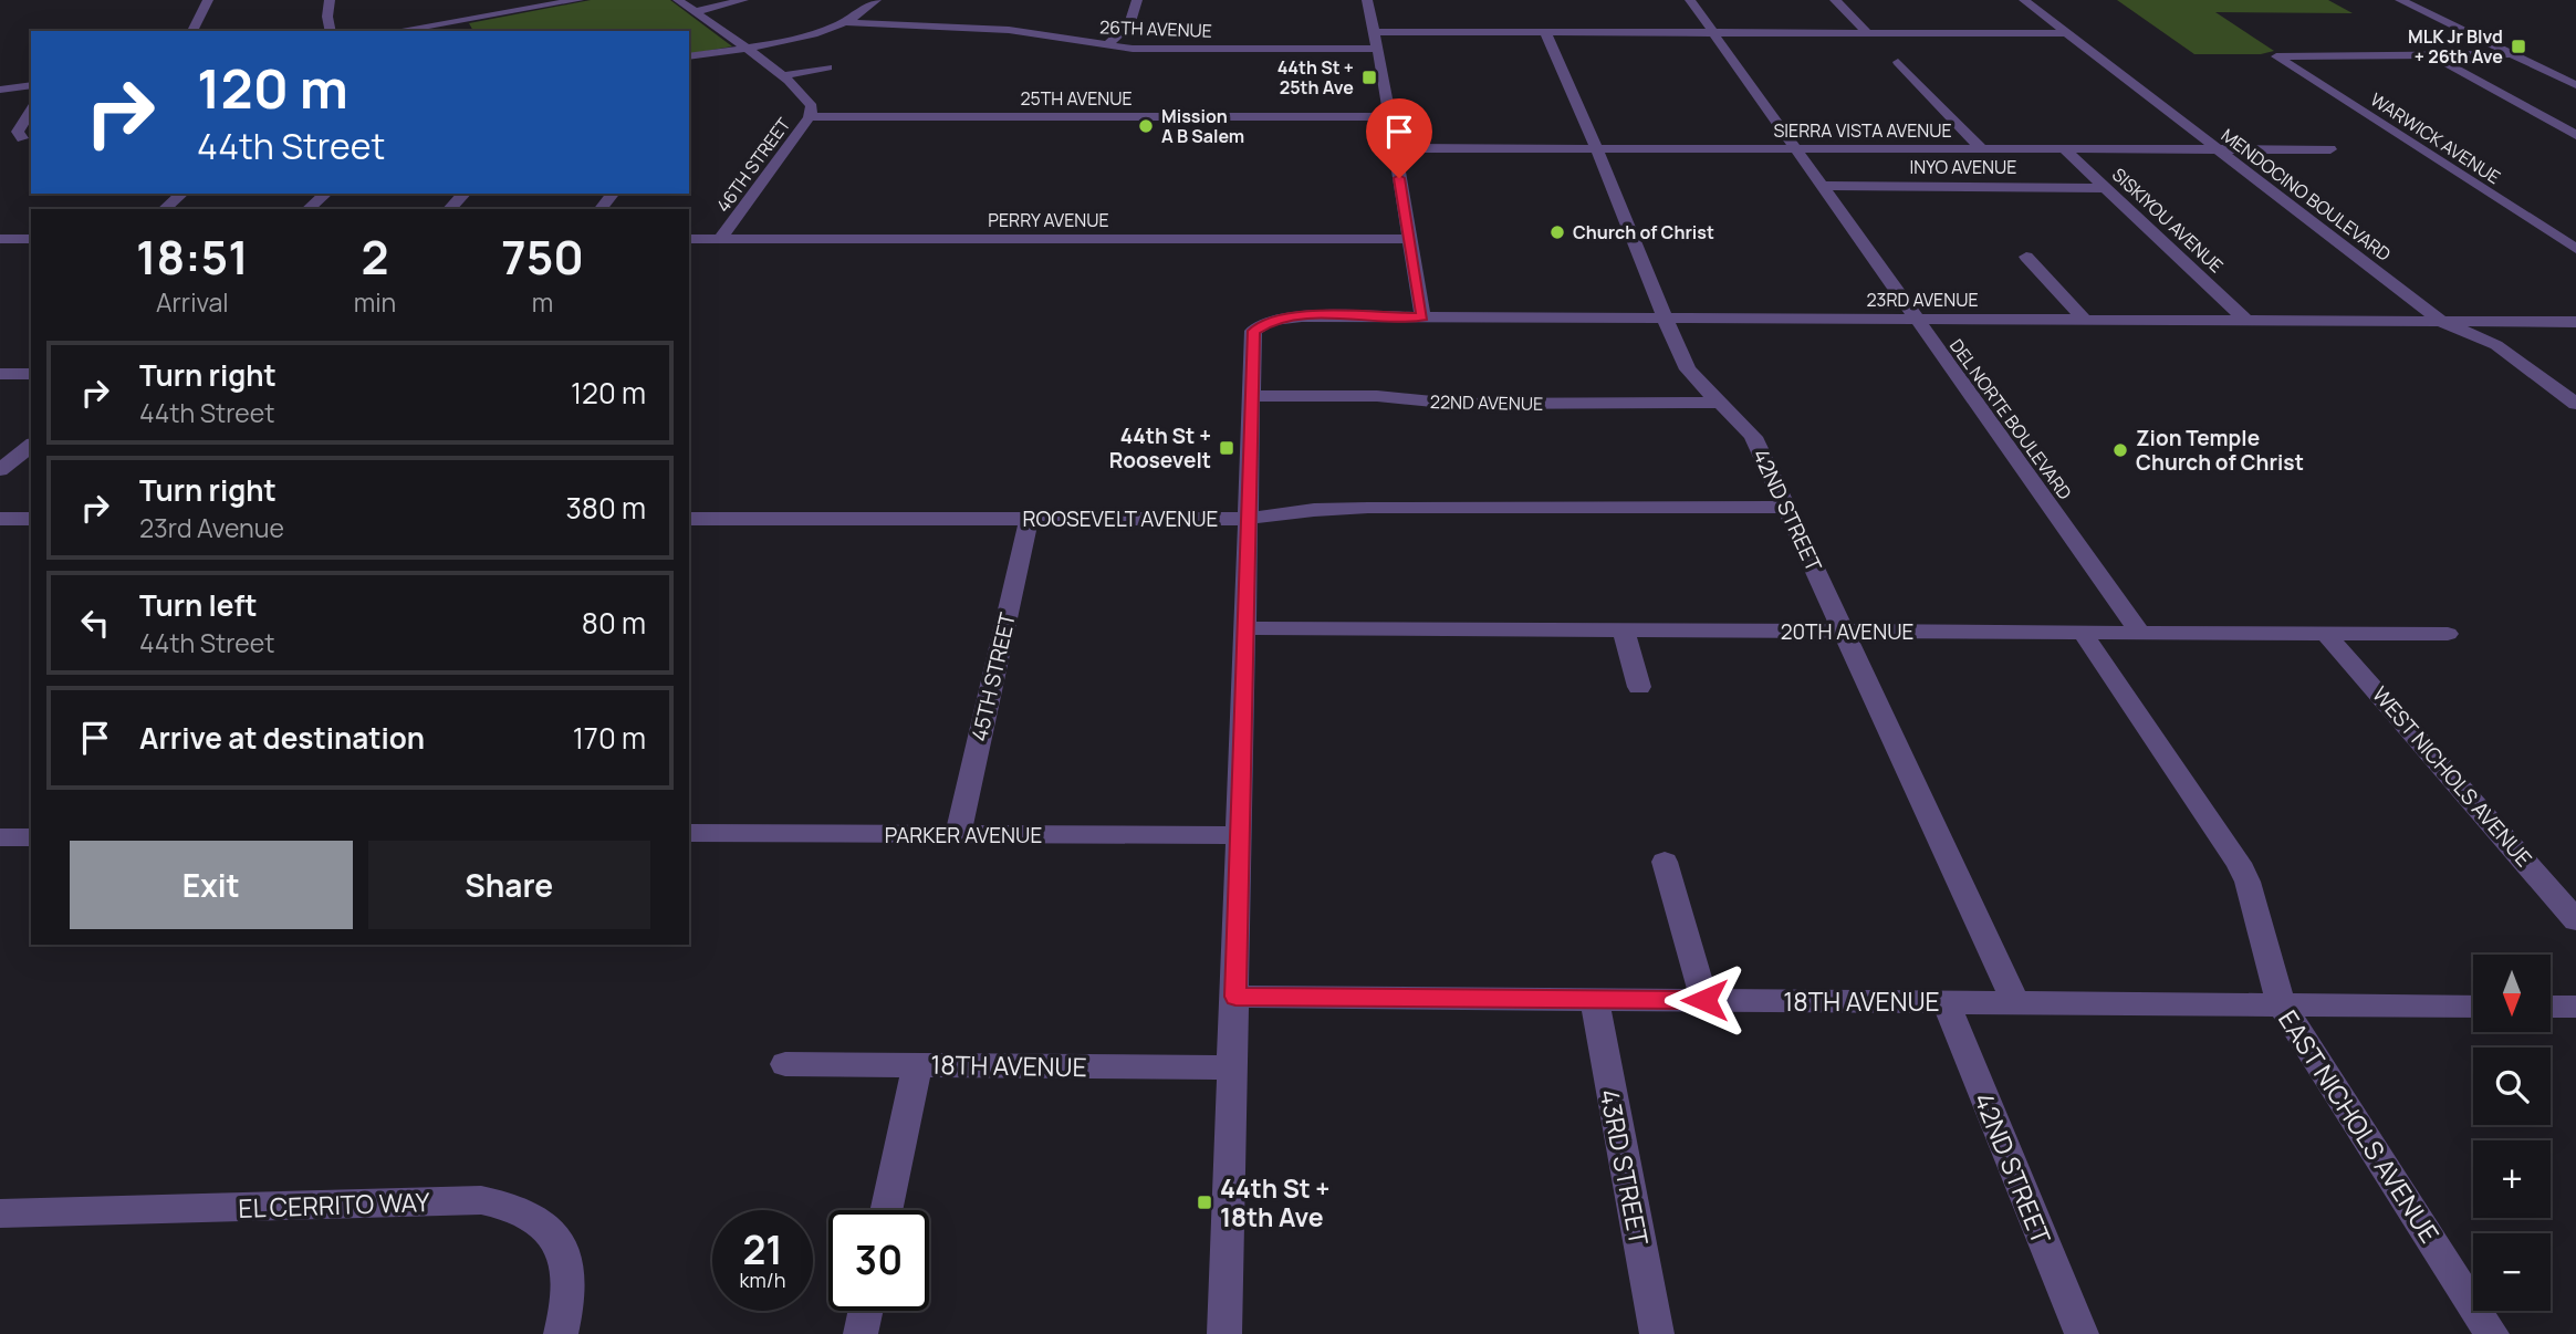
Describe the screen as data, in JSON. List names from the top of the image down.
{
  "streets": {
    "street": [
      "26TH AVENUE",
      "25TH AVENUE",
      "SIERRA VISTA AVENUE",
      "WARWICK AVENUE",
      "46TH STREET",
      "INYO AVENUE",
      "MENDOCINO BOULEVARD",
      "PERRY AVENUE",
      "SISKIYOU AVENUE",
      "23RD AVENUE",
      "22ND AVENUE",
      "DEL NORTE BOULEVARD",
      "42ND STREET",
      "ROOSEVELT AVENUE",
      "20TH AVENUE",
      "45TH STREET",
      "WEST NICHOLS AVENUE",
      "PARKER AVENUE",
      "18TH AVENUE",
      "EAST NICHOLS AVENUE",
      "43RD STREET",
      "EL CERRITO WAY"
    ]
  },
  "crossings": [
    ["25TH AVENUE", "46TH STREET"],
    ["SIERRA VISTA AVENUE", "MENDOCINO BOULEVARD"],
    ["SIERRA VISTA AVENUE", "SISKIYOU AVENUE"],
    ["SIERRA VISTA AVENUE", "DEL NORTE BOULEVARD"],
    ["SIERRA VISTA AVENUE", "42ND STREET"],
    ["46TH STREET", "PERRY AVENUE"],
    ["INYO AVENUE", "SISKIYOU AVENUE"],
    ["INYO AVENUE", "DEL NORTE BOULEVARD"],
    ["MENDOCINO BOULEVARD", "23RD AVENUE"],
    ["SISKIYOU AVENUE", "23RD AVENUE"],
    ["23RD AVENUE", "22ND AVENUE"],
    ["23RD AVENUE", "DEL NORTE BOULEVARD"],
    ["23RD AVENUE", "42ND STREET"],
    ["22ND AVENUE", "42ND STREET"],
    ["DEL NORTE BOULEVARD", "20TH AVENUE"],
    ["42ND STREET", "ROOSEVELT AVENUE"],
    ["42ND STREET", "20TH AVENUE"],
    ["42ND STREET", "18TH AVENUE"],
    ["ROOSEVELT AVENUE", "45TH STREET"],
    ["20TH AVENUE", "WEST NICHOLS AVENUE"],
    ["20TH AVENUE", "EAST NICHOLS AVENUE"],
    ["45TH STREET", "PARKER AVENUE"],
    ["18TH AVENUE", "EAST NICHOLS AVENUE"],
    ["18TH AVENUE", "43RD STREET"]
  ],
  "places": {
    "transit": [
      "MLK Jr Blvd + 26th Ave",
      "44th St + 25th Ave",
      "44th St + Roosevelt",
      "44th St + 18th Ave"
    ],
    "other": ["Mission A B Salem", "Church of Christ", "Zion Temple Church of Christ"]
  },
  "north": "bottom",
  "page": {
    "turn": ["120 m", "44th Street"],
    "eta": [
      "18:51",
      "Arrival",
      "2",
      "min",
      "750",
      "m"
    ],
    "list": [
      {
        "name": "Turn right",
        "note": "44th Street",
        "value": "120 m"
      },
      {
        "name": "Turn right",
        "note": "23rd Avenue",
        "value": "380 m"
      },
      {
        "name": "Turn left",
        "note": "44th Street",
        "value": "80 m"
      },
      {
        "name": "Arrive at destination",
        "value": "170 m"
      }
    ],
    "buttons": ["Exit", "Share"],
    "map_buttons": ["+", "−"],
    "speed": "21 km/h",
    "limit": "30"
  }
}
